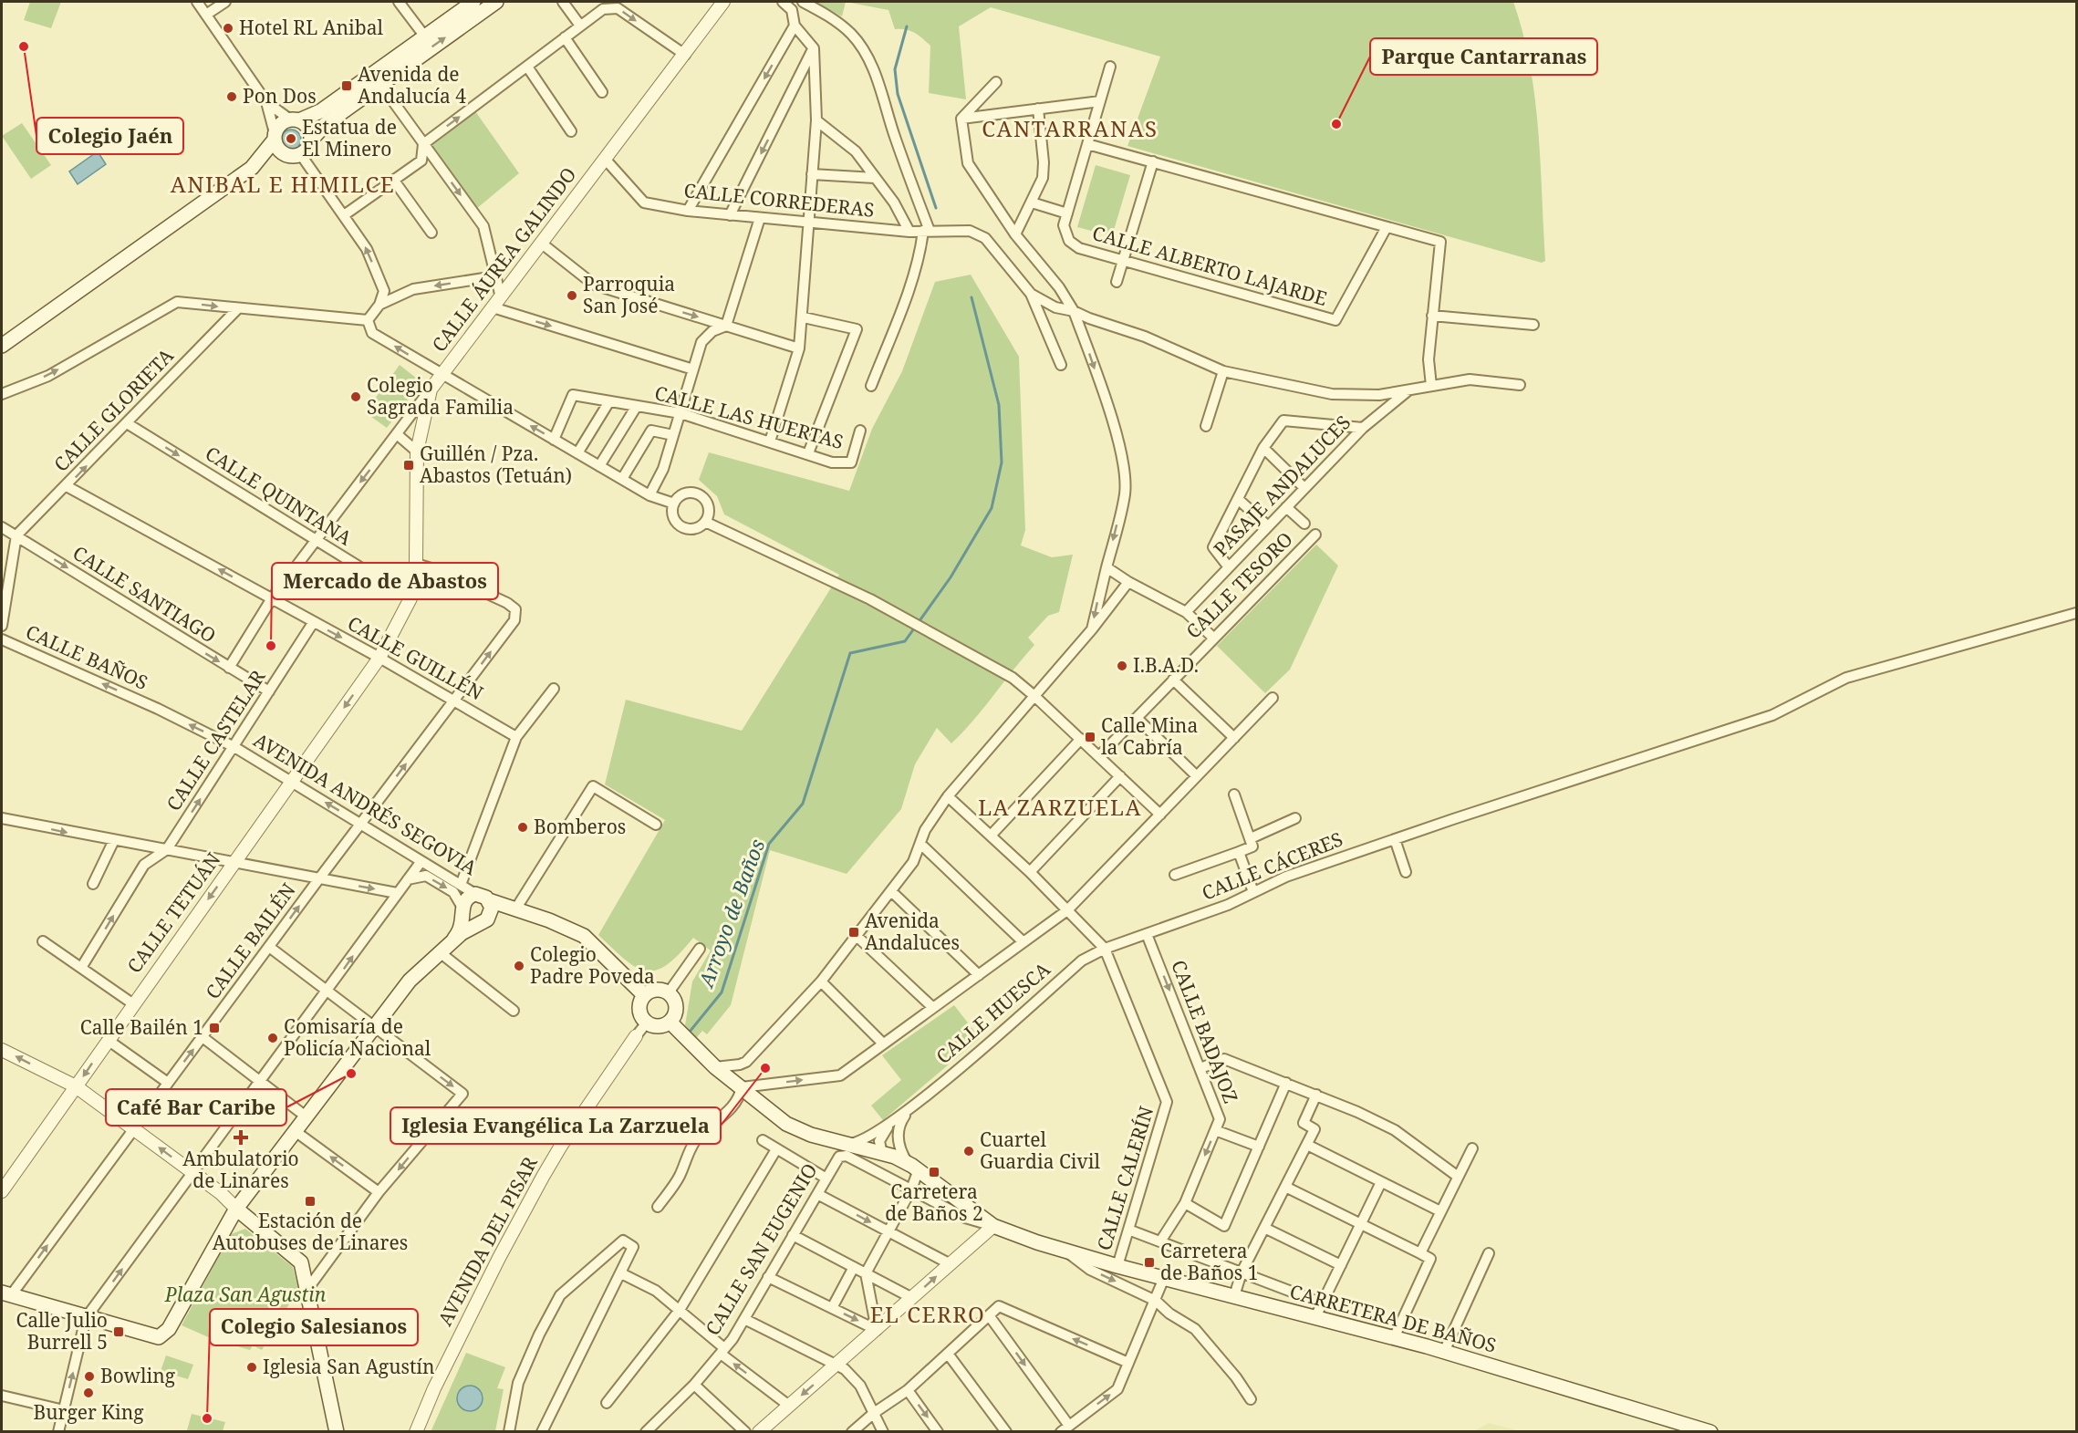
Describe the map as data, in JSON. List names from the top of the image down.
{
  "streets": {
    "main road": ["AVENIDA ANDRÉS SEGOVIA", "CARRETERA DE BAÑOS"],
    "street": [
      "CALLE CORREDERAS",
      "CALLE ÁUREA GALINDO",
      "CALLE ALBERTO LAJARDE",
      "CALLE GLORIETA",
      "CALLE LAS HUERTAS",
      "PASAJE ANDALUCES",
      "CALLE QUINTANA",
      "CALLE TESORO",
      "CALLE SANTIAGO",
      "CALLE BAÑOS",
      "CALLE GUILLÉN",
      "CALLE CASTELAR",
      "CALLE CÁCERES",
      "CALLE TETUÁN",
      "CALLE BAILÉN",
      "CALLE HUESCA",
      "CALLE BADAJOZ",
      "CALLE CALERÍN",
      "AVENIDA DEL PISAR",
      "CALLE SAN EUGENIO"
    ]
  },
  "crossings": [
    ["CALLE CORREDERAS", "CALLE ÁUREA GALINDO"],
    ["CALLE ÁUREA GALINDO", "CALLE QUINTANA"],
    ["CALLE ÁUREA GALINDO", "CALLE SANTIAGO"],
    ["CALLE ÁUREA GALINDO", "CALLE GUILLÉN"],
    ["CALLE ÁUREA GALINDO", "CALLE TETUÁN"],
    ["CALLE GLORIETA", "CALLE QUINTANA"],
    ["CALLE GLORIETA", "CALLE SANTIAGO"],
    ["CALLE GLORIETA", "CALLE GUILLÉN"],
    ["CALLE QUINTANA", "CALLE TETUÁN"],
    ["CALLE SANTIAGO", "CALLE CASTELAR"],
    ["CALLE BAÑOS", "CALLE CASTELAR"],
    ["CALLE BAÑOS", "AVENIDA ANDRÉS SEGOVIA"],
    ["CALLE GUILLÉN", "CALLE CASTELAR"],
    ["CALLE GUILLÉN", "CALLE TETUÁN"],
    ["CALLE GUILLÉN", "CALLE BAILÉN"],
    ["CALLE CASTELAR", "AVENIDA ANDRÉS SEGOVIA"],
    ["AVENIDA ANDRÉS SEGOVIA", "CALLE TETUÁN"],
    ["AVENIDA ANDRÉS SEGOVIA", "CALLE BAILÉN"],
    ["AVENIDA ANDRÉS SEGOVIA", "AVENIDA DEL PISAR"],
    ["CALLE CÁCERES", "CALLE HUESCA"],
    ["CALLE CÁCERES", "CALLE BADAJOZ"],
    ["CALLE CÁCERES", "CALLE CALERÍN"],
    ["CALLE TETUÁN", "CALLE BAILÉN"],
    ["CALLE HUESCA", "CALLE CALERÍN"],
    ["CALLE HUESCA", "CALLE SAN EUGENIO"],
    ["CALLE HUESCA", "CARRETERA DE BAÑOS"],
    ["CALLE BADAJOZ", "CARRETERA DE BAÑOS"],
    ["CALLE CALERÍN", "CARRETERA DE BAÑOS"],
    ["CALLE SAN EUGENIO", "CARRETERA DE BAÑOS"]
  ],
  "one_way": [
    "CALLE QUINTANA",
    "CALLE SANTIAGO",
    "CALLE BAÑOS",
    "CALLE CASTELAR",
    "CALLE BADAJOZ"
  ],
  "districts": [
    "CANTARRANAS",
    "ANIBAL E HIMILCE",
    "LA ZARZUELA",
    "EL CERRO"
  ],
  "water": ["Arroyo de Baños"],
  "parks": ["Plaza San Agustin"],
  "places": {
    "other": [
      "Hotel RL Anibal",
      "Colegio Jaén",
      "Pon Dos",
      "Parque Cantarranas",
      "Estatua de El Minero",
      "Parroquia San José",
      "Colegio Sagrada Familia",
      "Mercado de Abastos",
      "I.B.A.D.",
      "Bomberos",
      "Colegio Padre Poveda",
      "Comisaría de Policía Nacional",
      "Iglesia Evangélica La Zarzuela",
      "Café Bar Caribe",
      "Cuartel Guardia Civil",
      "Iglesia San Agustín",
      "Bowling",
      "Burger King",
      "Colegio Salesianos"
    ],
    "transit": [
      "Avenida de Andalucía 4",
      "Guillén / Pza. Abastos (Tetuán)",
      "Calle Mina la Cabría",
      "Avenida Andaluces",
      "Calle Bailén 1",
      "Carretera de Baños 2",
      "Estación de Autobuses de Linares",
      "Carretera de Baños 1",
      "Calle Julio Burrell 5"
    ],
    "health": ["Ambulatorio de Linares"]
  }
}
